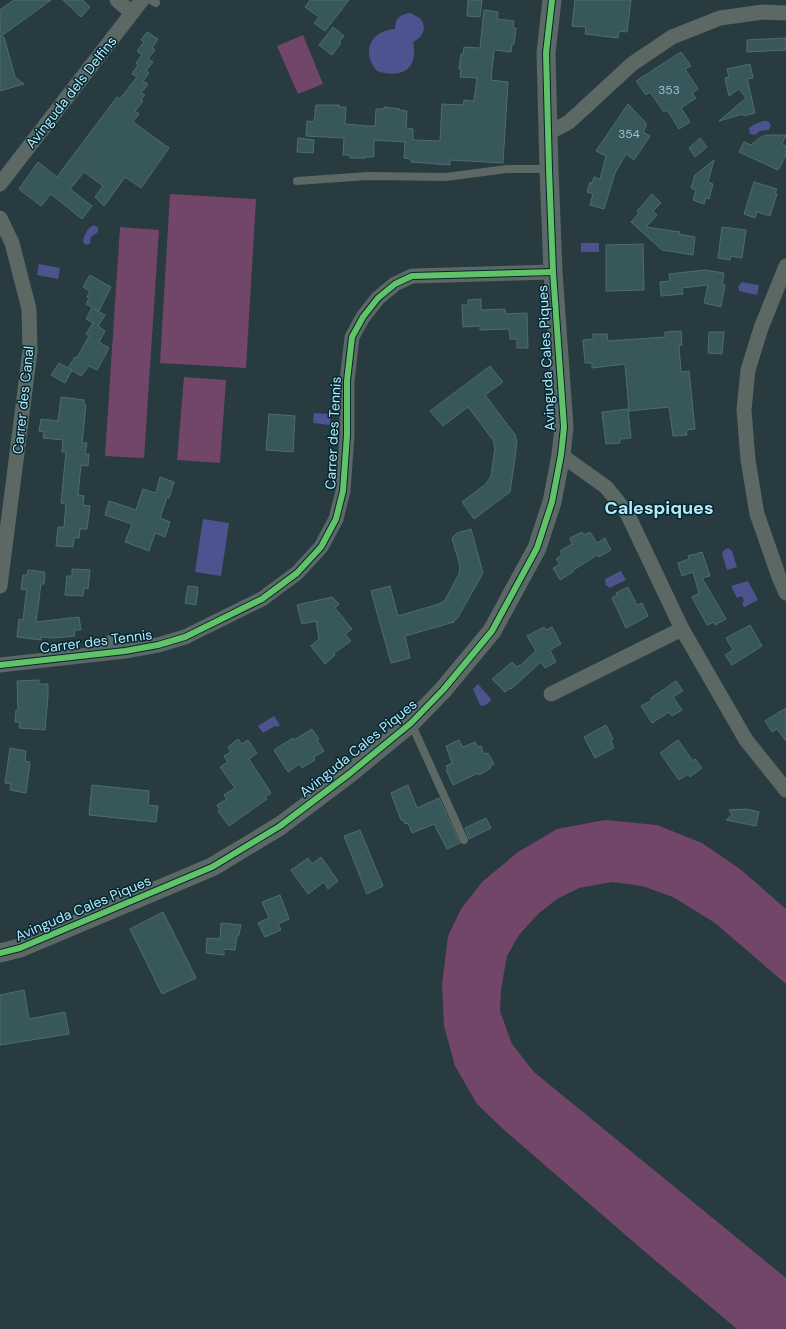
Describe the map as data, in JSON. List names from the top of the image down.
{
  "streets": {
    "street": [
      "Avinguda dels Delfins",
      "Avinguda Cales Piques",
      "Carrer des Canal",
      "Carrer des Tennis"
    ]
  },
  "crossings": [
    ["Avinguda Cales Piques", "Carrer des Tennis"]
  ],
  "districts": ["Calespiques"],
  "house_numbers": ["353", "354"]
}
